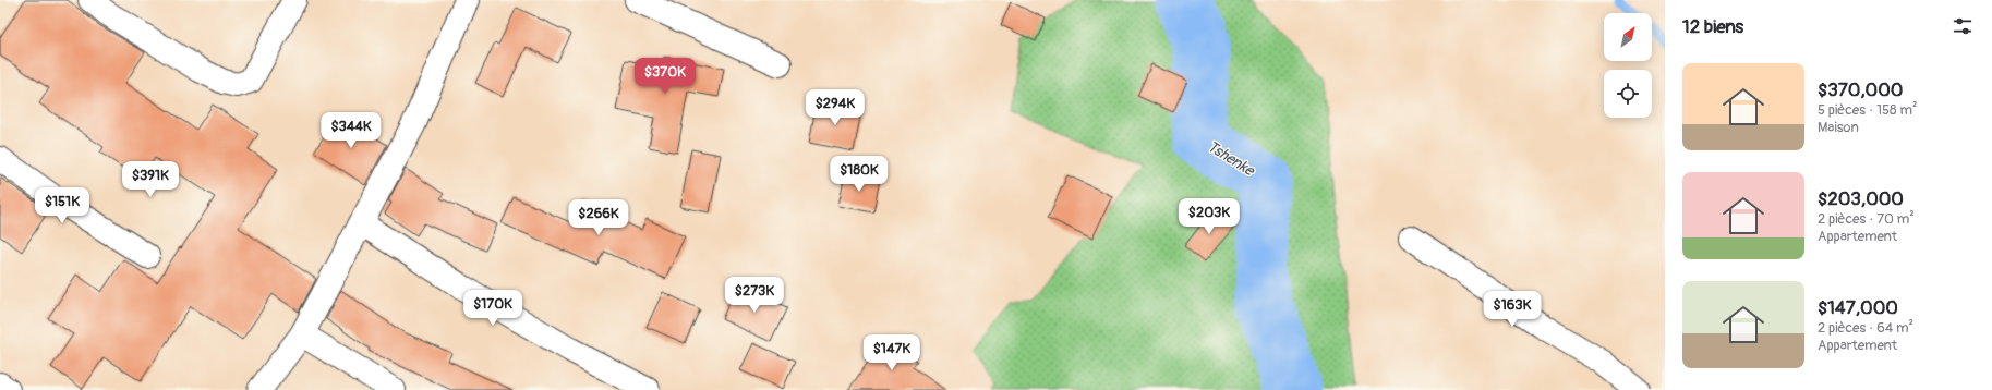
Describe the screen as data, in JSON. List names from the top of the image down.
{
  "water": ["Tshenke"],
  "north": "top right",
  "page": {
    "heading": "12 biens",
    "list": [
      {
        "name": "$370,000",
        "note": "5 pièces · 158 m² · Maison"
      },
      {
        "name": "$203,000",
        "note": "2 pièces · 70 m² · Appartement"
      },
      {
        "name": "$147,000",
        "note": "2 pièces · 64 m² · Appartement"
      }
    ],
    "price": [
      "$370K",
      "$294K",
      "$344K",
      "$180K",
      "$391K",
      "$151K",
      "$203K",
      "$266K",
      "$273K",
      "$170K",
      "$163K",
      "$147K"
    ]
  }
}
